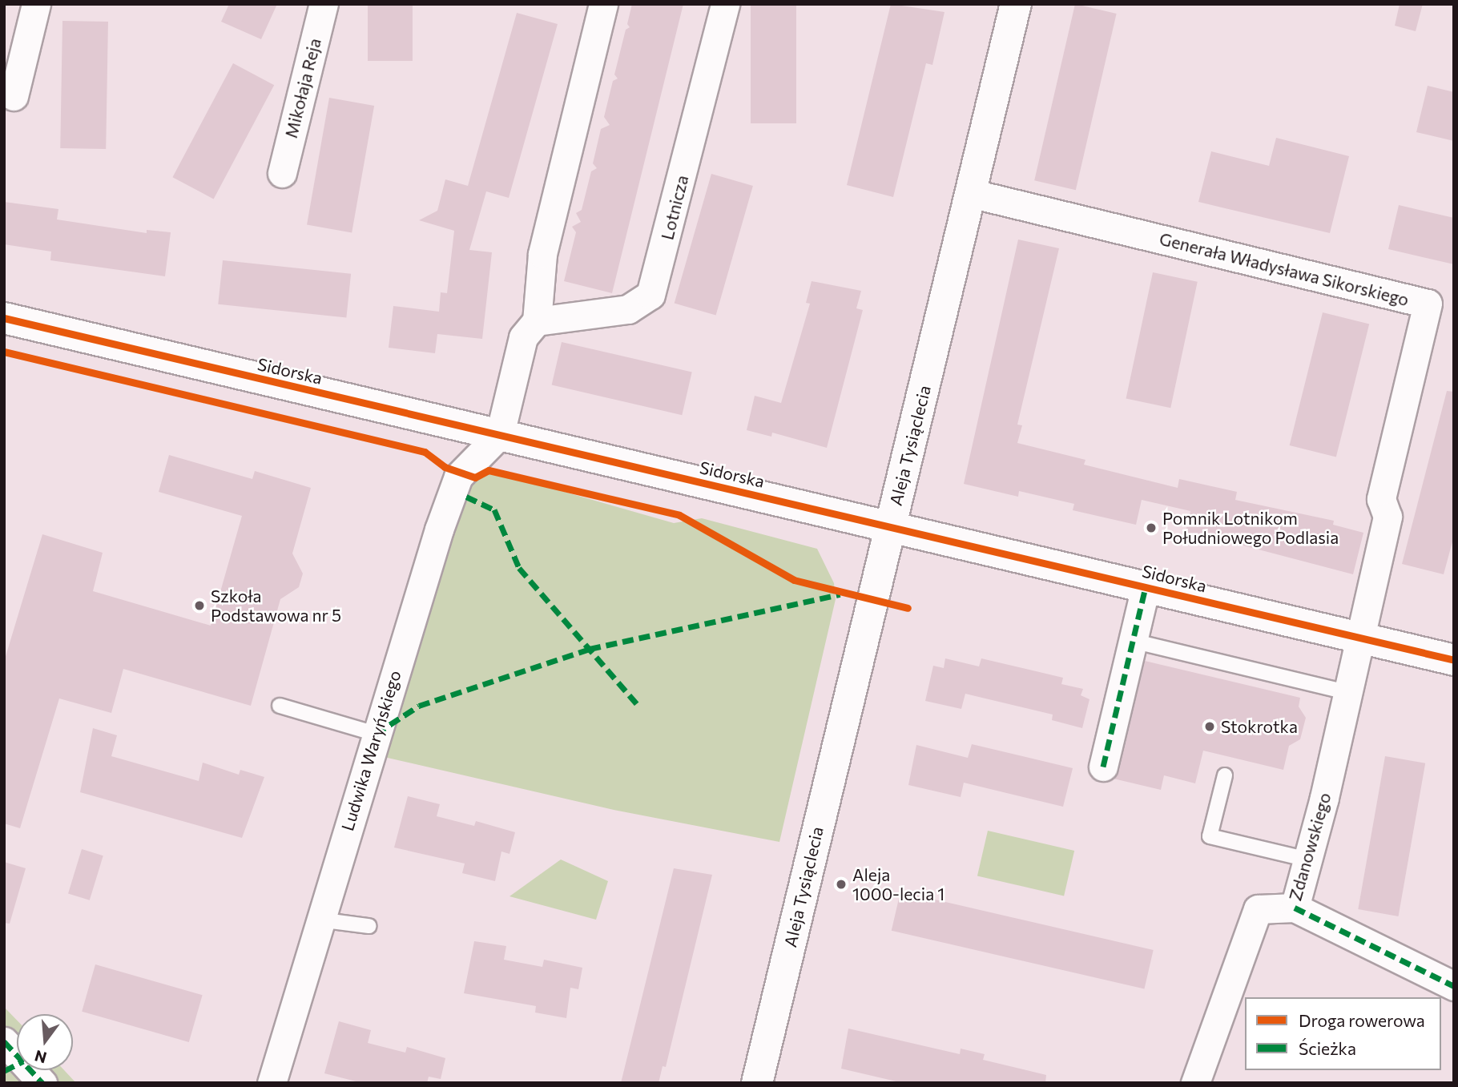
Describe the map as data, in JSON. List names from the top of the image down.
{
  "streets": {
    "street": [
      "Mikołaja Reja",
      "Lotnicza",
      "Generała Władysława Sikorskiego",
      "Sidorska",
      "Aleja Tysiąclecia",
      "Ludwika Waryńskiego",
      "Zdanowskiego"
    ]
  },
  "crossings": [
    ["Generała Władysława Sikorskiego", "Sidorska"],
    ["Generała Władysława Sikorskiego", "Aleja Tysiąclecia"],
    ["Generała Władysława Sikorskiego", "Zdanowskiego"],
    ["Sidorska", "Aleja Tysiąclecia"],
    ["Sidorska", "Ludwika Waryńskiego"],
    ["Sidorska", "Zdanowskiego"]
  ],
  "places": [
    "Pomnik Lotnikom Południowego Podlasia",
    "Szkoła Podstawowa nr 5",
    "Stokrotka",
    "Aleja 1000-lecia 1"
  ],
  "legend": ["Droga rowerowa", "Ścieżka"],
  "north": "bottom"
}
